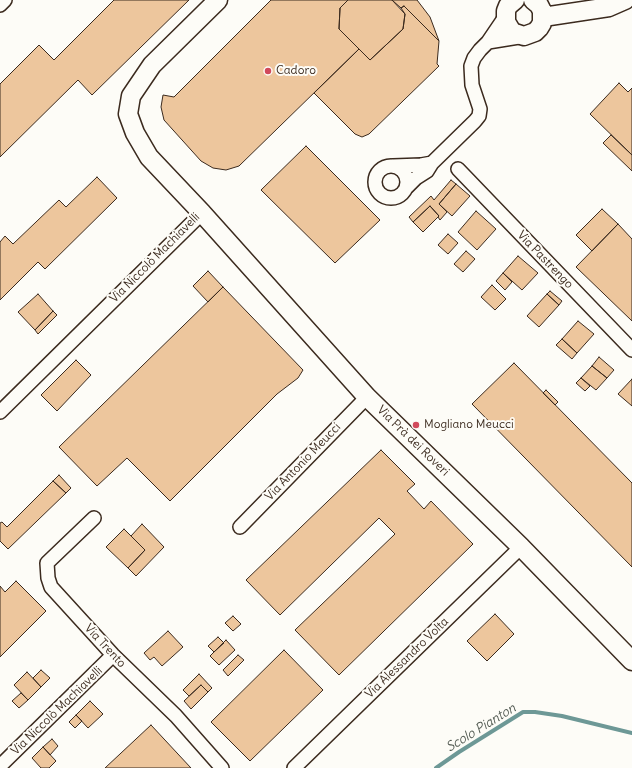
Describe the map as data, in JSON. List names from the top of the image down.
{
  "streets": {
    "main road": ["Via Niccolò Machiavelli", "Via Prà dei Roveri"],
    "street": [
      "Via Pastrengo",
      "Via Antonio Meucci",
      "Via Trento",
      "Via Alessandro Volta"
    ]
  },
  "crossings": [
    ["Via Niccolò Machiavelli", "Via Prà dei Roveri"],
    ["Via Niccolò Machiavelli", "Via Trento"],
    ["Via Prà dei Roveri", "Via Antonio Meucci"],
    ["Via Prà dei Roveri", "Via Alessandro Volta"]
  ],
  "water": ["Scolo Pianton"],
  "places": ["Cadoro", "Mogliano Meucci"]
}
